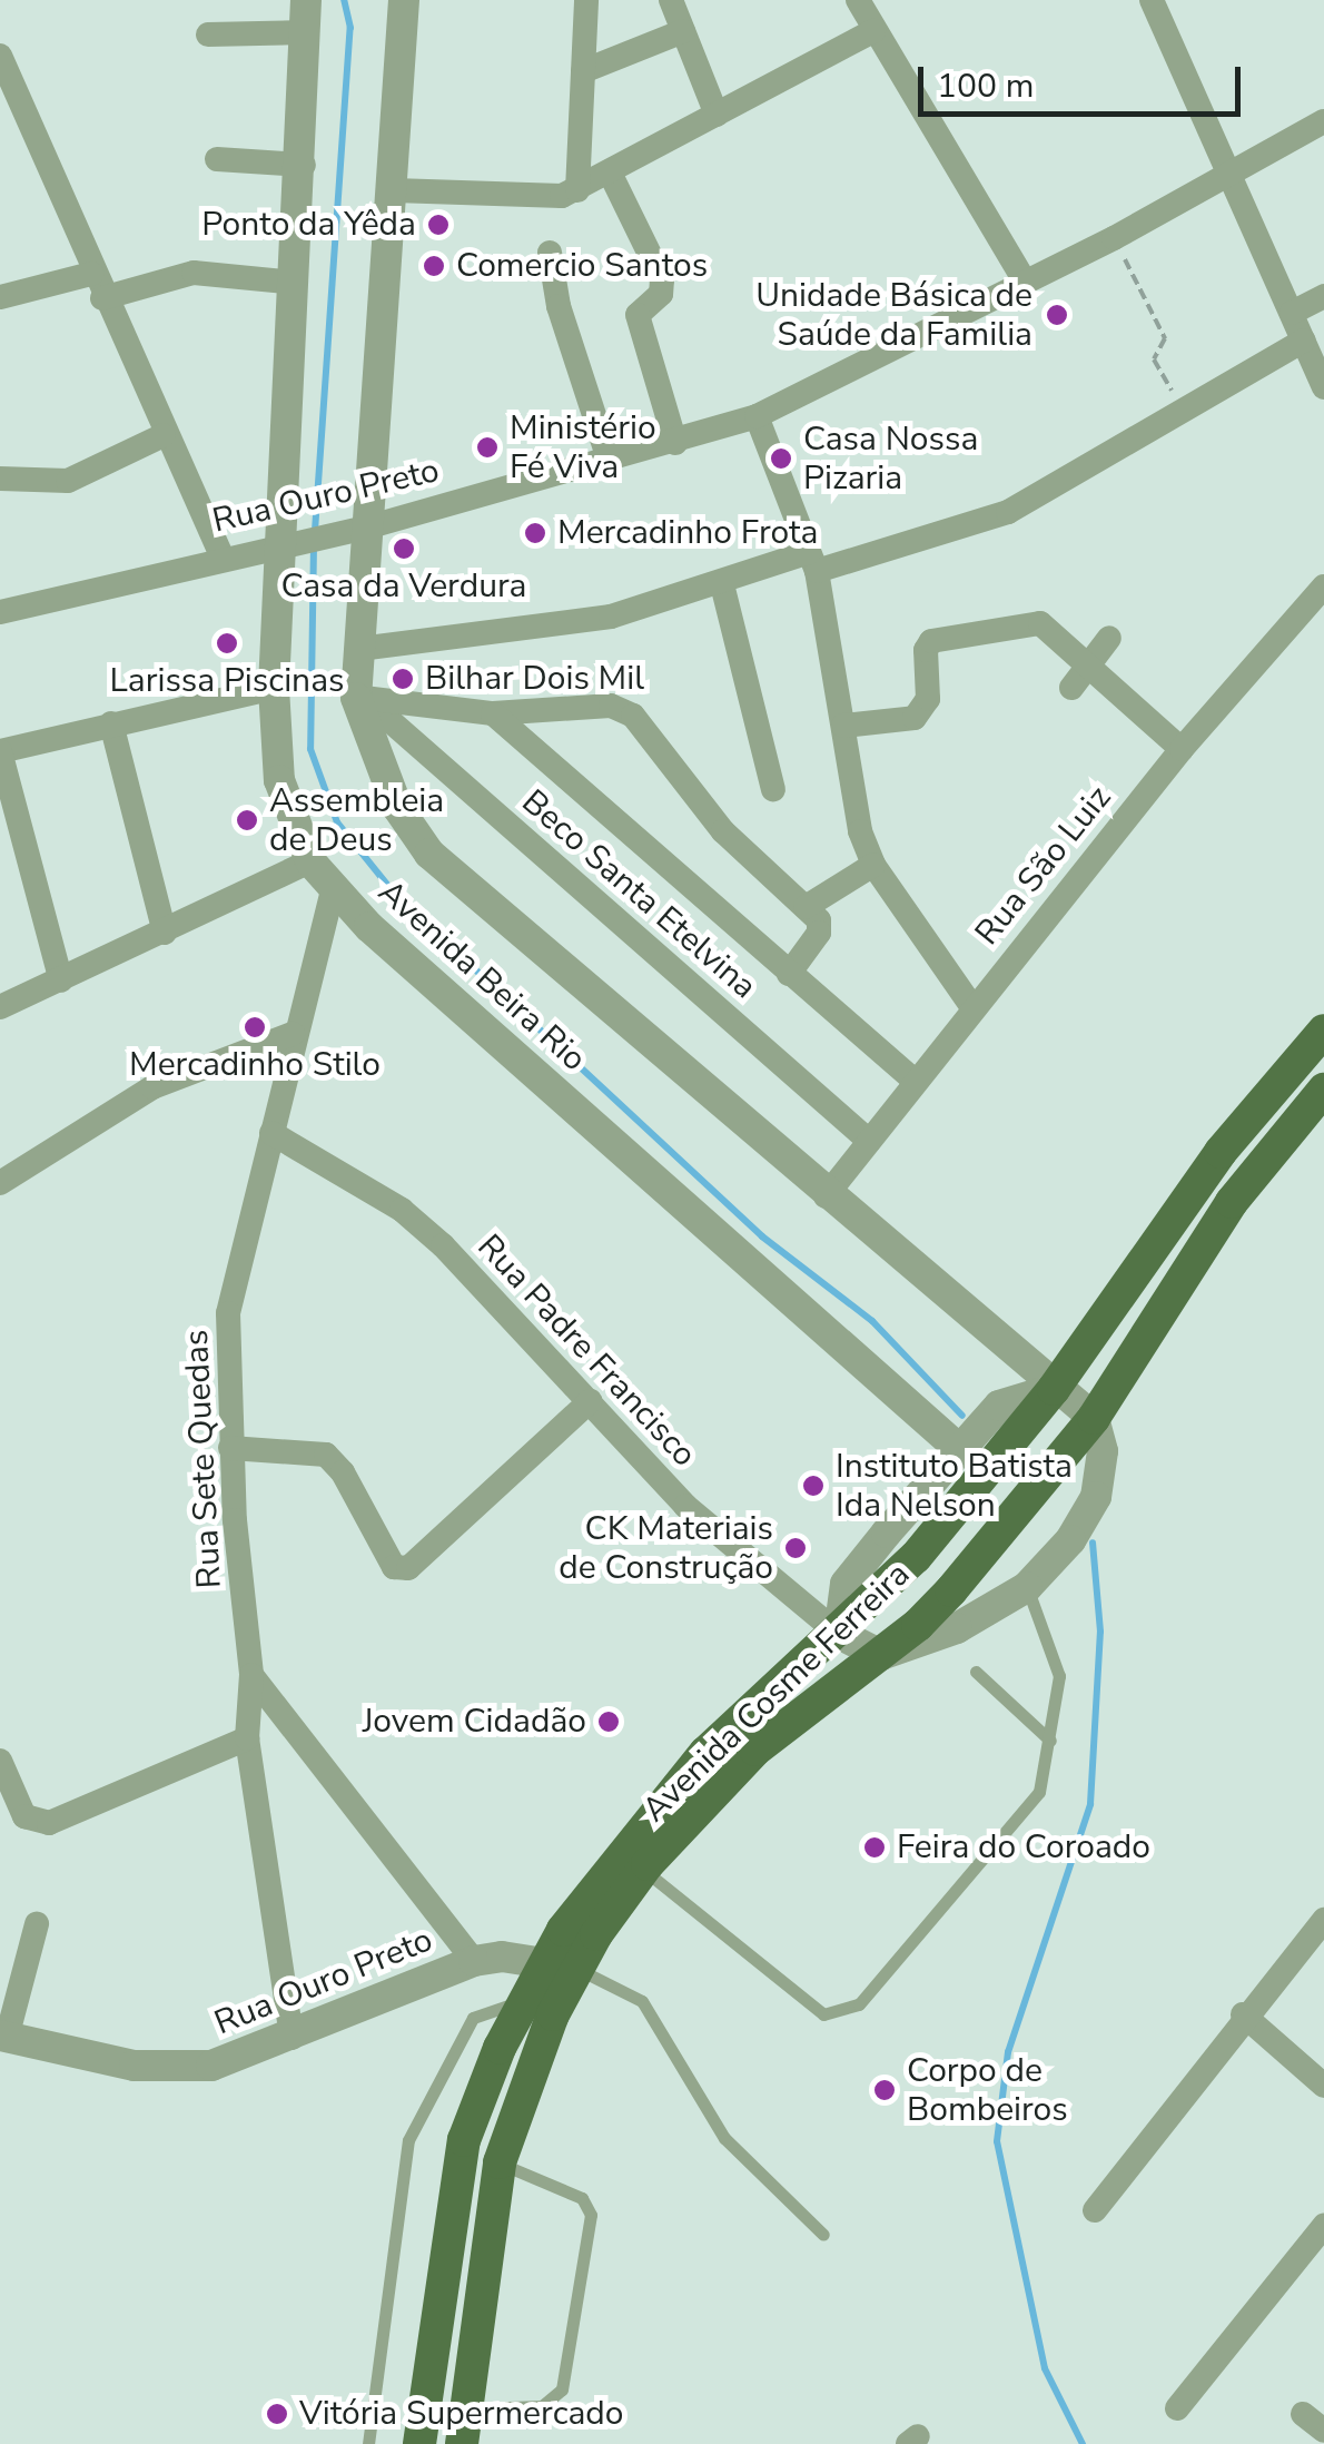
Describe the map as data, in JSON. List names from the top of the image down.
{
  "streets": {
    "main road": ["Avenida Cosme Ferreira"],
    "street": [
      "Rua Ouro Preto",
      "Rua São Luiz",
      "Beco Santa Etelvina",
      "Avenida Beira Rio",
      "Rua Padre Francisco",
      "Rua Sete Quedas"
    ]
  },
  "crossings": [
    ["Rua Ouro Preto", "Avenida Beira Rio"],
    ["Rua Ouro Preto", "Rua Sete Quedas"],
    ["Rua Ouro Preto", "Avenida Cosme Ferreira"],
    ["Rua São Luiz", "Beco Santa Etelvina"],
    ["Rua São Luiz", "Avenida Beira Rio"],
    ["Beco Santa Etelvina", "Avenida Beira Rio"],
    ["Avenida Beira Rio", "Rua Sete Quedas"],
    ["Avenida Beira Rio", "Avenida Cosme Ferreira"],
    ["Rua Padre Francisco", "Rua Sete Quedas"],
    ["Rua Padre Francisco", "Avenida Cosme Ferreira"]
  ],
  "places": [
    "Ponto da Yêda",
    "Comercio Santos",
    "Unidade Básica de Saúde da Familia",
    "Ministério Fé Viva",
    "Casa Nossa Pizaria",
    "Mercadinho Frota",
    "Casa da Verdura",
    "Larissa Piscinas",
    "Bilhar Dois Mil",
    "Assembleia de Deus",
    "Mercadinho Stilo",
    "Instituto Batista Ida Nelson",
    "CK Materiais de Construção",
    "Jovem Cidadão",
    "Feira do Coroado",
    "Corpo de Bombeiros",
    "Vitória Supermercado"
  ],
  "scale_bar": "100 m"
}
